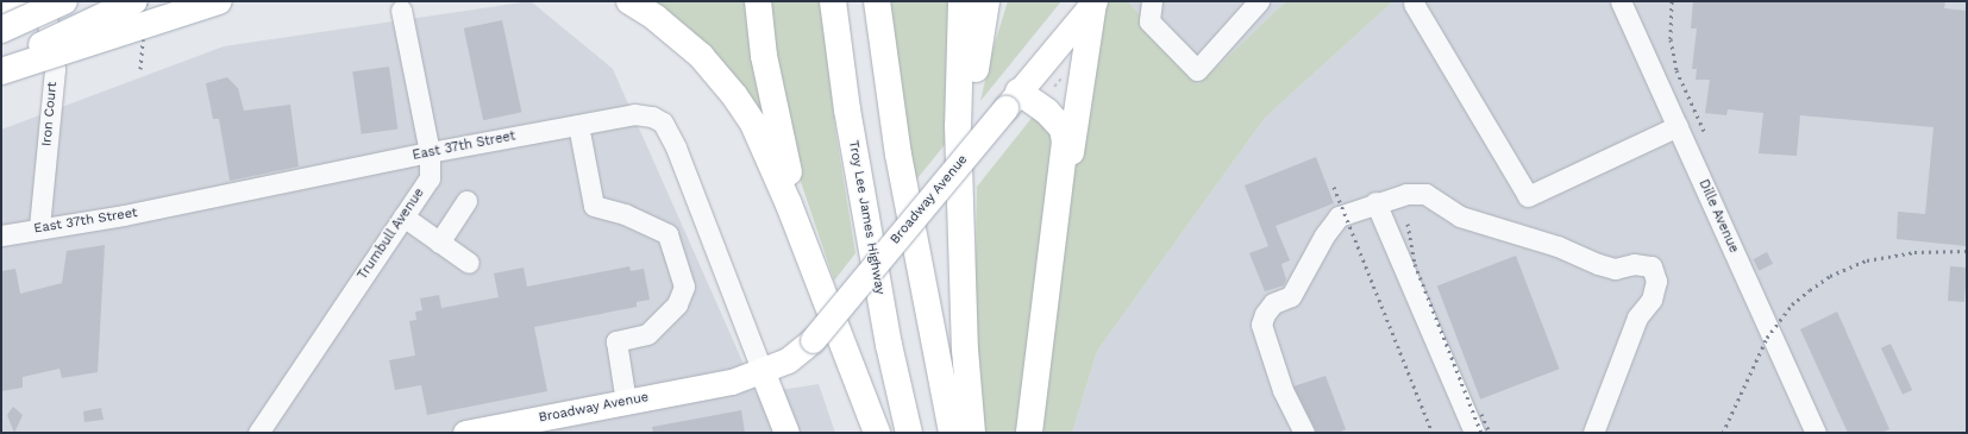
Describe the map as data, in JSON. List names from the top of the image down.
{
  "streets": {
    "highway": ["Troy Lee James Highway"],
    "main road": ["Broadway Avenue"],
    "street": [
      "Iron Court",
      "East 37th Street",
      "Dille Avenue",
      "Trumbull Avenue"
    ]
  },
  "crossings": [
    ["Iron Court", "East 37th Street"],
    ["East 37th Street", "Broadway Avenue"],
    ["East 37th Street", "Trumbull Avenue"]
  ]
}
